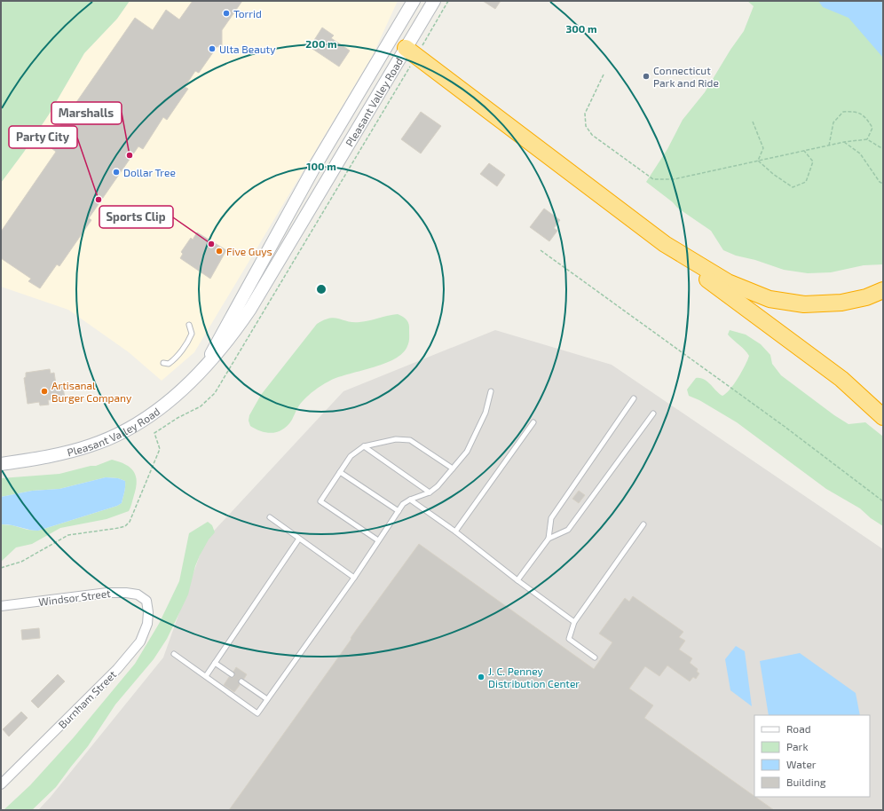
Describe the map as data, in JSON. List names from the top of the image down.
{
  "streets": {
    "main road": ["Pleasant Valley Road"],
    "street": ["Windsor Street", "Burnham Street"]
  },
  "crossings": [
    ["Windsor Street", "Burnham Street"]
  ],
  "places": [
    "Torrid",
    "Ulta Beauty",
    "Connecticut Park and Ride",
    "Marshalls",
    "Dollar Tree",
    "Party City",
    "Sports Clip",
    "Five Guys",
    "Artisanal Burger Company",
    "J. C. Penney Distribution Center"
  ],
  "legend": [
    "Road",
    "Park",
    "Water",
    "Building"
  ],
  "rings": ["300 m", "200 m", "100 m"]
}
